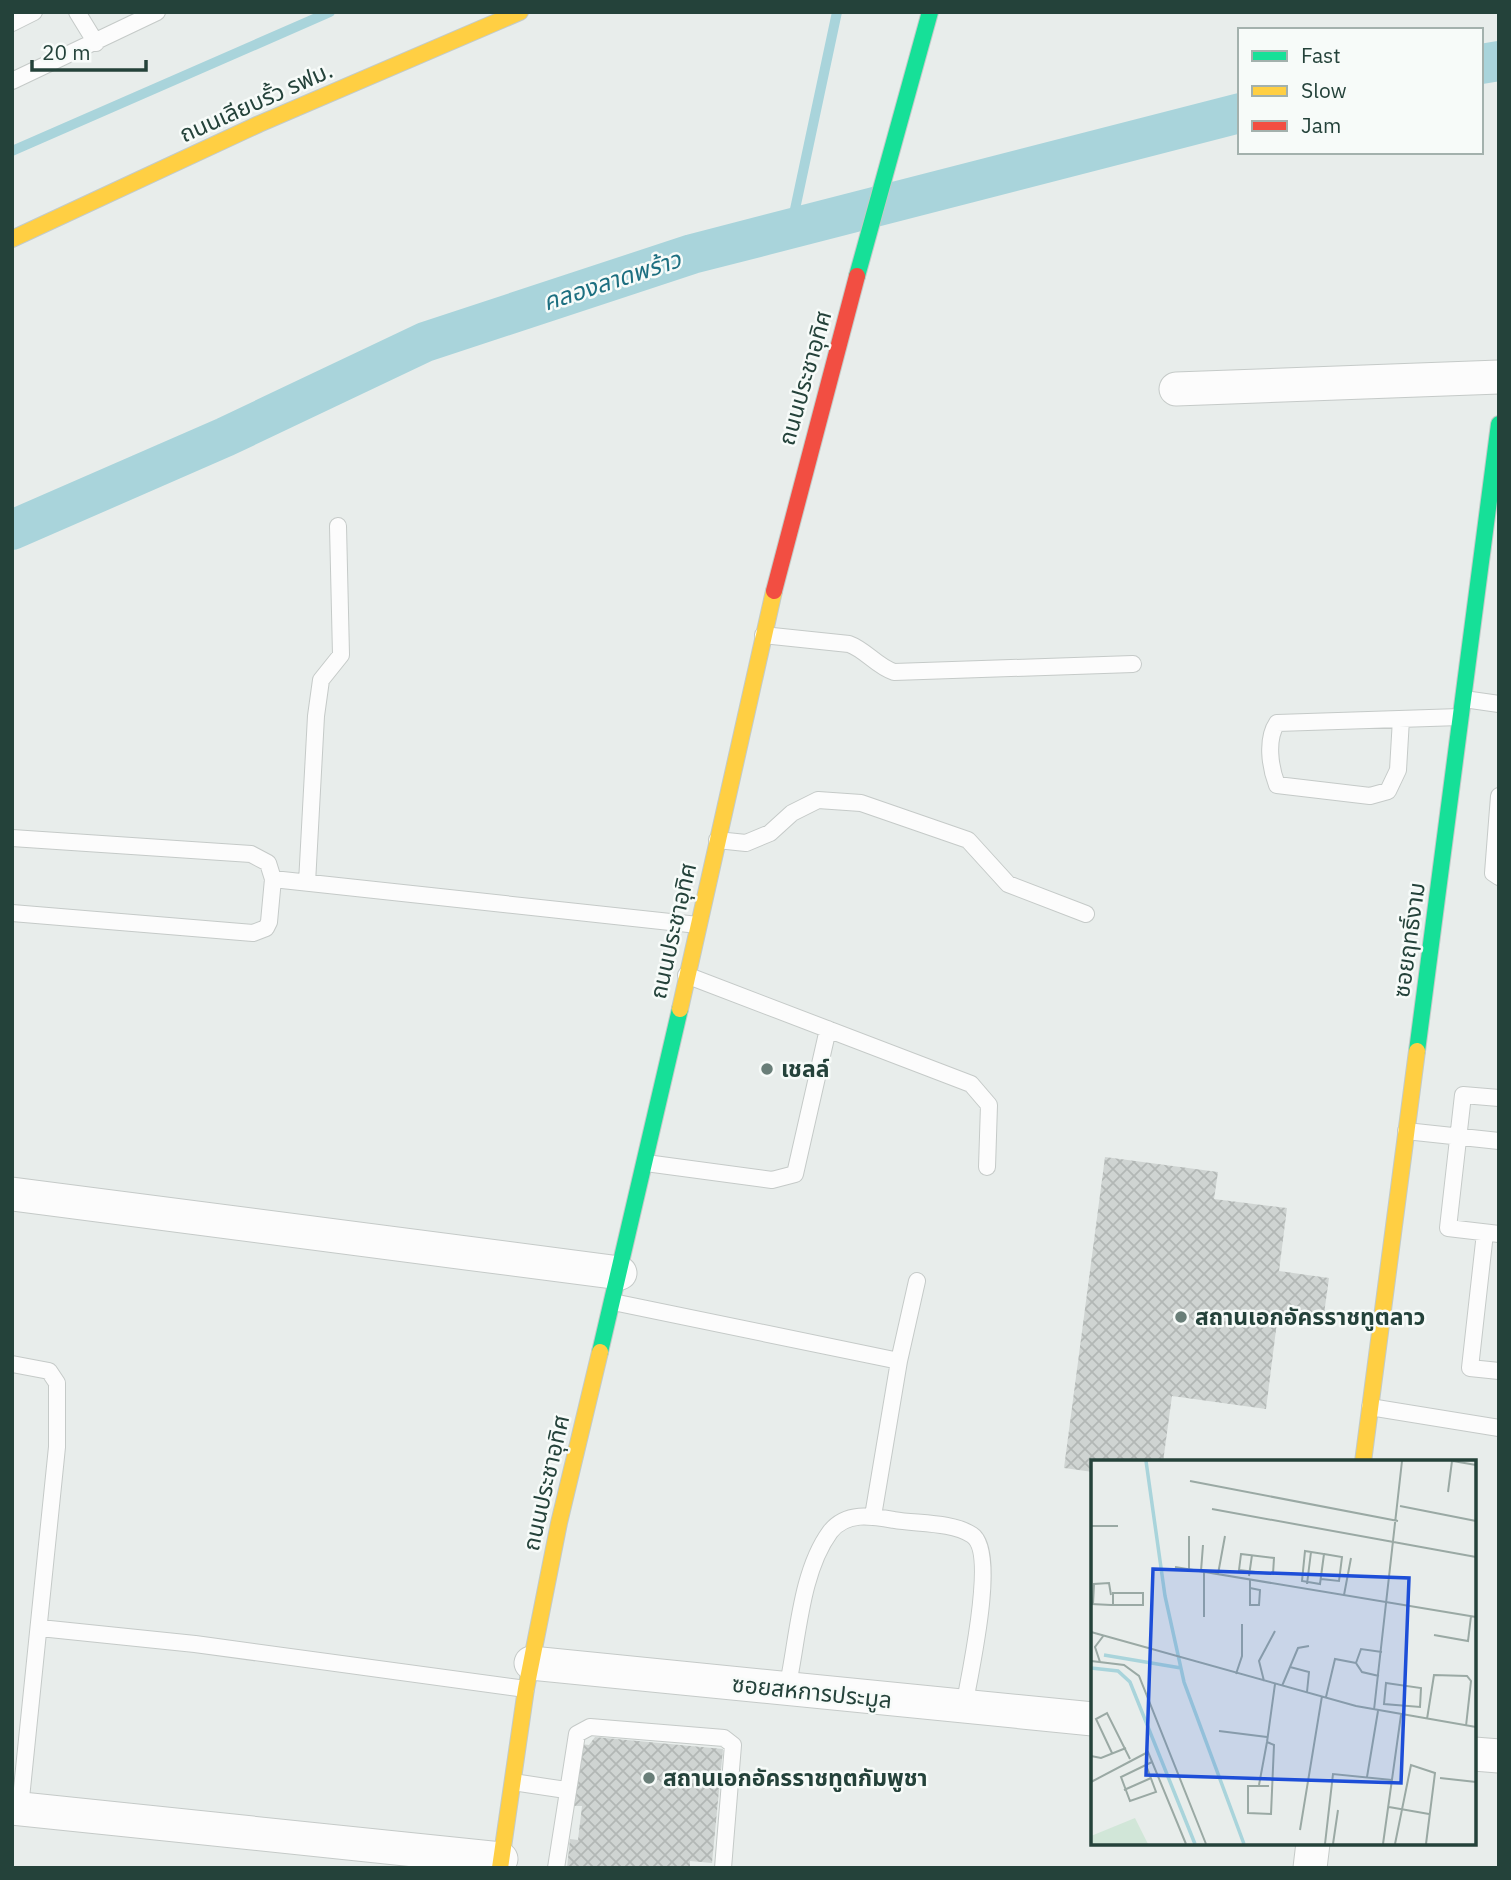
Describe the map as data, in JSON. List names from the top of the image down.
{
  "streets": {
    "main road": ["ถนนเลียบรั้ว รฟม.", "ถนนประชาอุทิศ", "ซอยฤทธิ์งาม"],
    "street": ["ซอยสหการประมูล"]
  },
  "crossings": [
    ["ถนนประชาอุทิศ", "ซอยสหการประมูล"]
  ],
  "water": ["คลองลาดพร้าว"],
  "places": ["เชลล์", "สถานเอกอัครราชทูตลาว", "สถานเอกอัครราชทูตกัมพูชา"],
  "legend": ["Fast", "Slow", "Jam"],
  "scale_bar": "20 m"
}
